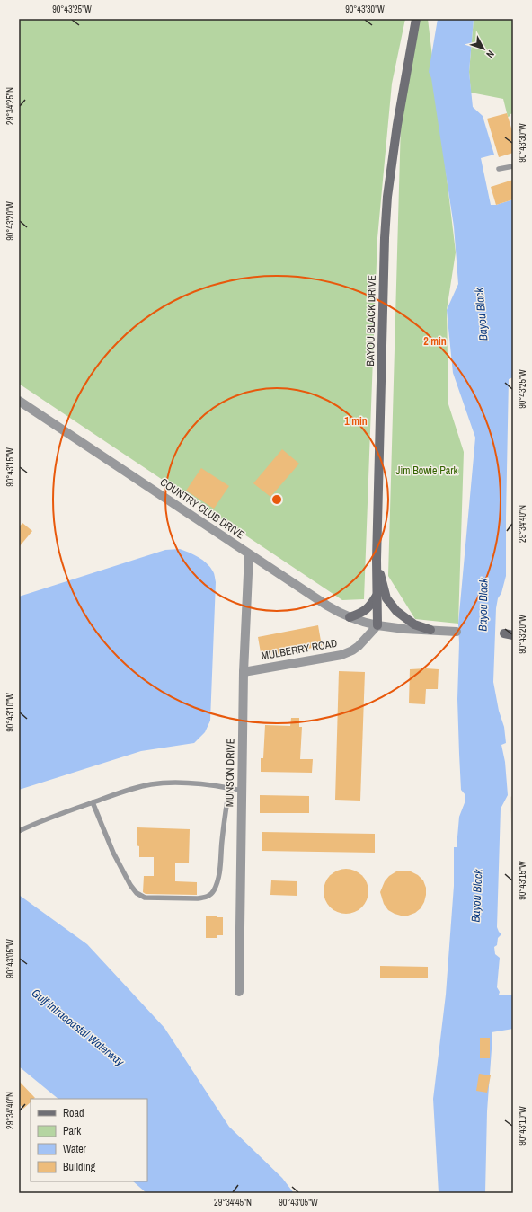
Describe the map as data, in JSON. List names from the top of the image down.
{
  "streets": {
    "street": [
      "BAYOU BLACK DRIVE",
      "COUNTRY CLUB DRIVE",
      "MULBERRY ROAD",
      "MUNSON DRIVE"
    ]
  },
  "crossings": [
    ["BAYOU BLACK DRIVE", "COUNTRY CLUB DRIVE"],
    ["BAYOU BLACK DRIVE", "MULBERRY ROAD"],
    ["COUNTRY CLUB DRIVE", "MULBERRY ROAD"],
    ["COUNTRY CLUB DRIVE", "MUNSON DRIVE"],
    ["MULBERRY ROAD", "MUNSON DRIVE"]
  ],
  "water": ["Bayou Black", "Gulf Intracoastal Waterway"],
  "parks": ["Jim Bowie Park"],
  "legend": [
    "Road",
    "Park",
    "Water",
    "Building"
  ],
  "north": "bottom right",
  "coordinates": [
    "90°43'25\"W",
    "90°43'30\"W",
    "29°34'25\"N",
    "90°43'20\"W",
    "90°43'15\"W",
    "29°34'40\"N",
    "90°43'10\"W",
    "90°43'05\"W",
    "29°34'45\"N"
  ],
  "rings": ["2 min", "1 min"]
}
